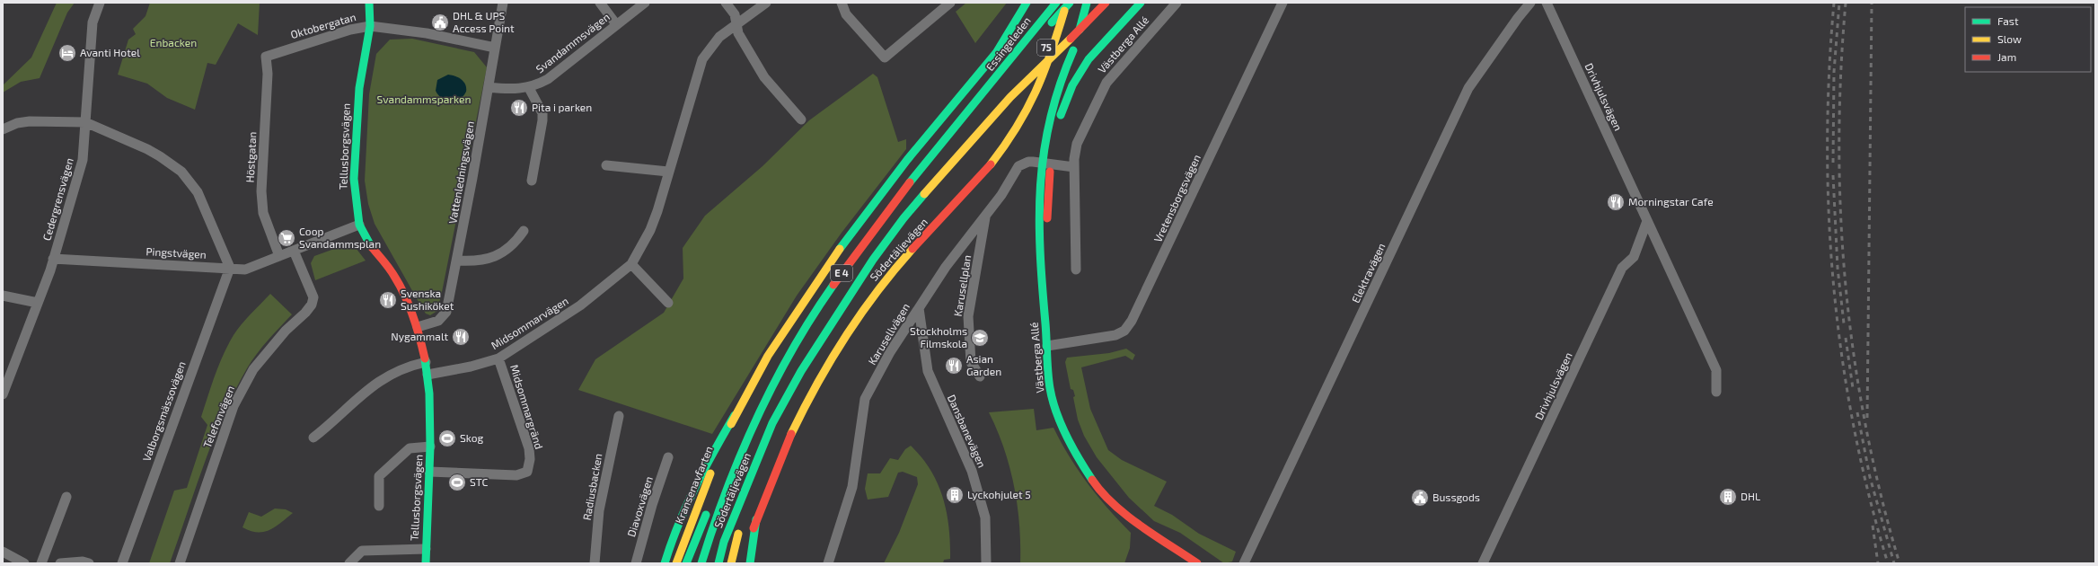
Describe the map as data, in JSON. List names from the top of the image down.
{
  "streets": {
    "main road": [
      "Essingeleden",
      "Västberga Allé",
      "75",
      "Tellusborgsvägen",
      "Södertäljevägen",
      "E 4",
      "Kransenavfarten"
    ],
    "street": [
      "Oktobergatan",
      "Svandammsvägen",
      "Drivhjulsvägen",
      "Höstgatan",
      "Vattenledningsvägen",
      "Vretensborgsvägen",
      "Cedergrensvägen",
      "Pingstvägen",
      "Elektravägen",
      "Karusellplan",
      "Midsommarvägen",
      "Karusellvägen",
      "Midsommargränd",
      "Valborgsmässovägen",
      "Telefonvägen",
      "Dansbanevägen",
      "Radiusbacken",
      "Diavoxvägen"
    ]
  },
  "crossings": [
    ["Oktobergatan", "Tellusborgsvägen"],
    ["Oktobergatan", "Höstgatan"],
    ["Oktobergatan", "Vattenledningsvägen"],
    ["Svandammsvägen", "Vattenledningsvägen"],
    ["Essingeleden", "75"],
    ["Essingeleden", "Södertäljevägen"],
    ["Västberga Allé", "75"],
    ["Västberga Allé", "Vretensborgsvägen"],
    ["Västberga Allé", "Karusellvägen"],
    ["75", "Södertäljevägen"],
    ["75", "E 4"],
    ["Tellusborgsvägen", "Vattenledningsvägen"],
    ["Tellusborgsvägen", "Pingstvägen"],
    ["Tellusborgsvägen", "Midsommarvägen"],
    ["Tellusborgsvägen", "Midsommargränd"],
    ["Höstgatan", "Pingstvägen"],
    ["Cedergrensvägen", "Pingstvägen"],
    ["Södertäljevägen", "E 4"],
    ["Pingstvägen", "Valborgsmässovägen"],
    ["Pingstvägen", "Telefonvägen"],
    ["Karusellplan", "Karusellvägen"],
    ["Midsommarvägen", "Midsommargränd"],
    ["Karusellvägen", "Dansbanevägen"]
  ],
  "parks": ["Enbacken", "Svandammsparken"],
  "places": {
    "public building": ["DHL & UPS Access Point", "Bussgods"],
    "hotel": ["Avanti Hotel"],
    "restaurant": [
      "Pita i parken",
      "Morningstar Cafe",
      "Svenska Sushiköket",
      "Nygammalt",
      "Asian Garden"
    ],
    "supermarket": ["Coop Svandammsplan"],
    "school or university": ["Stockholms Filmskola"],
    "sports": ["Skog", "STC"],
    "building": ["Lyckohjulet 5", "DHL"]
  },
  "legend": ["Fast", "Slow", "Jam"]
}
